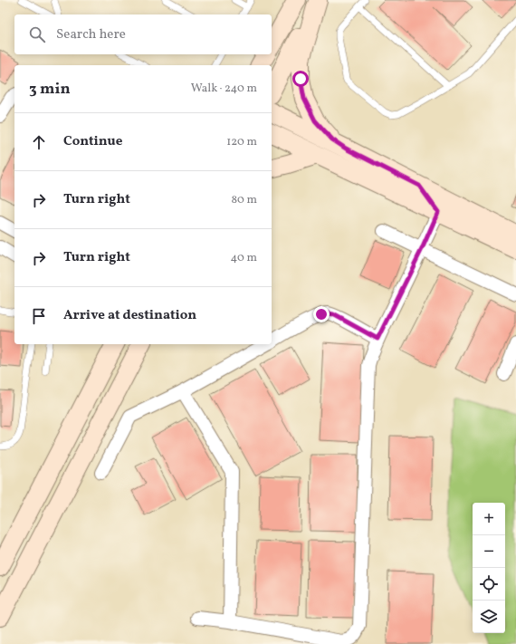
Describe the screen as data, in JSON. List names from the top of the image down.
{
  "page": {
    "search": "Search here",
    "heading": ["3 min", "Walk · 240 m"],
    "list": [
      ["Continue", "120 m"],
      ["Turn right", "80 m"],
      ["Turn right", "40 m"],
      "Arrive at destination"
    ],
    "map_buttons": ["+", "−"]
  }
}
